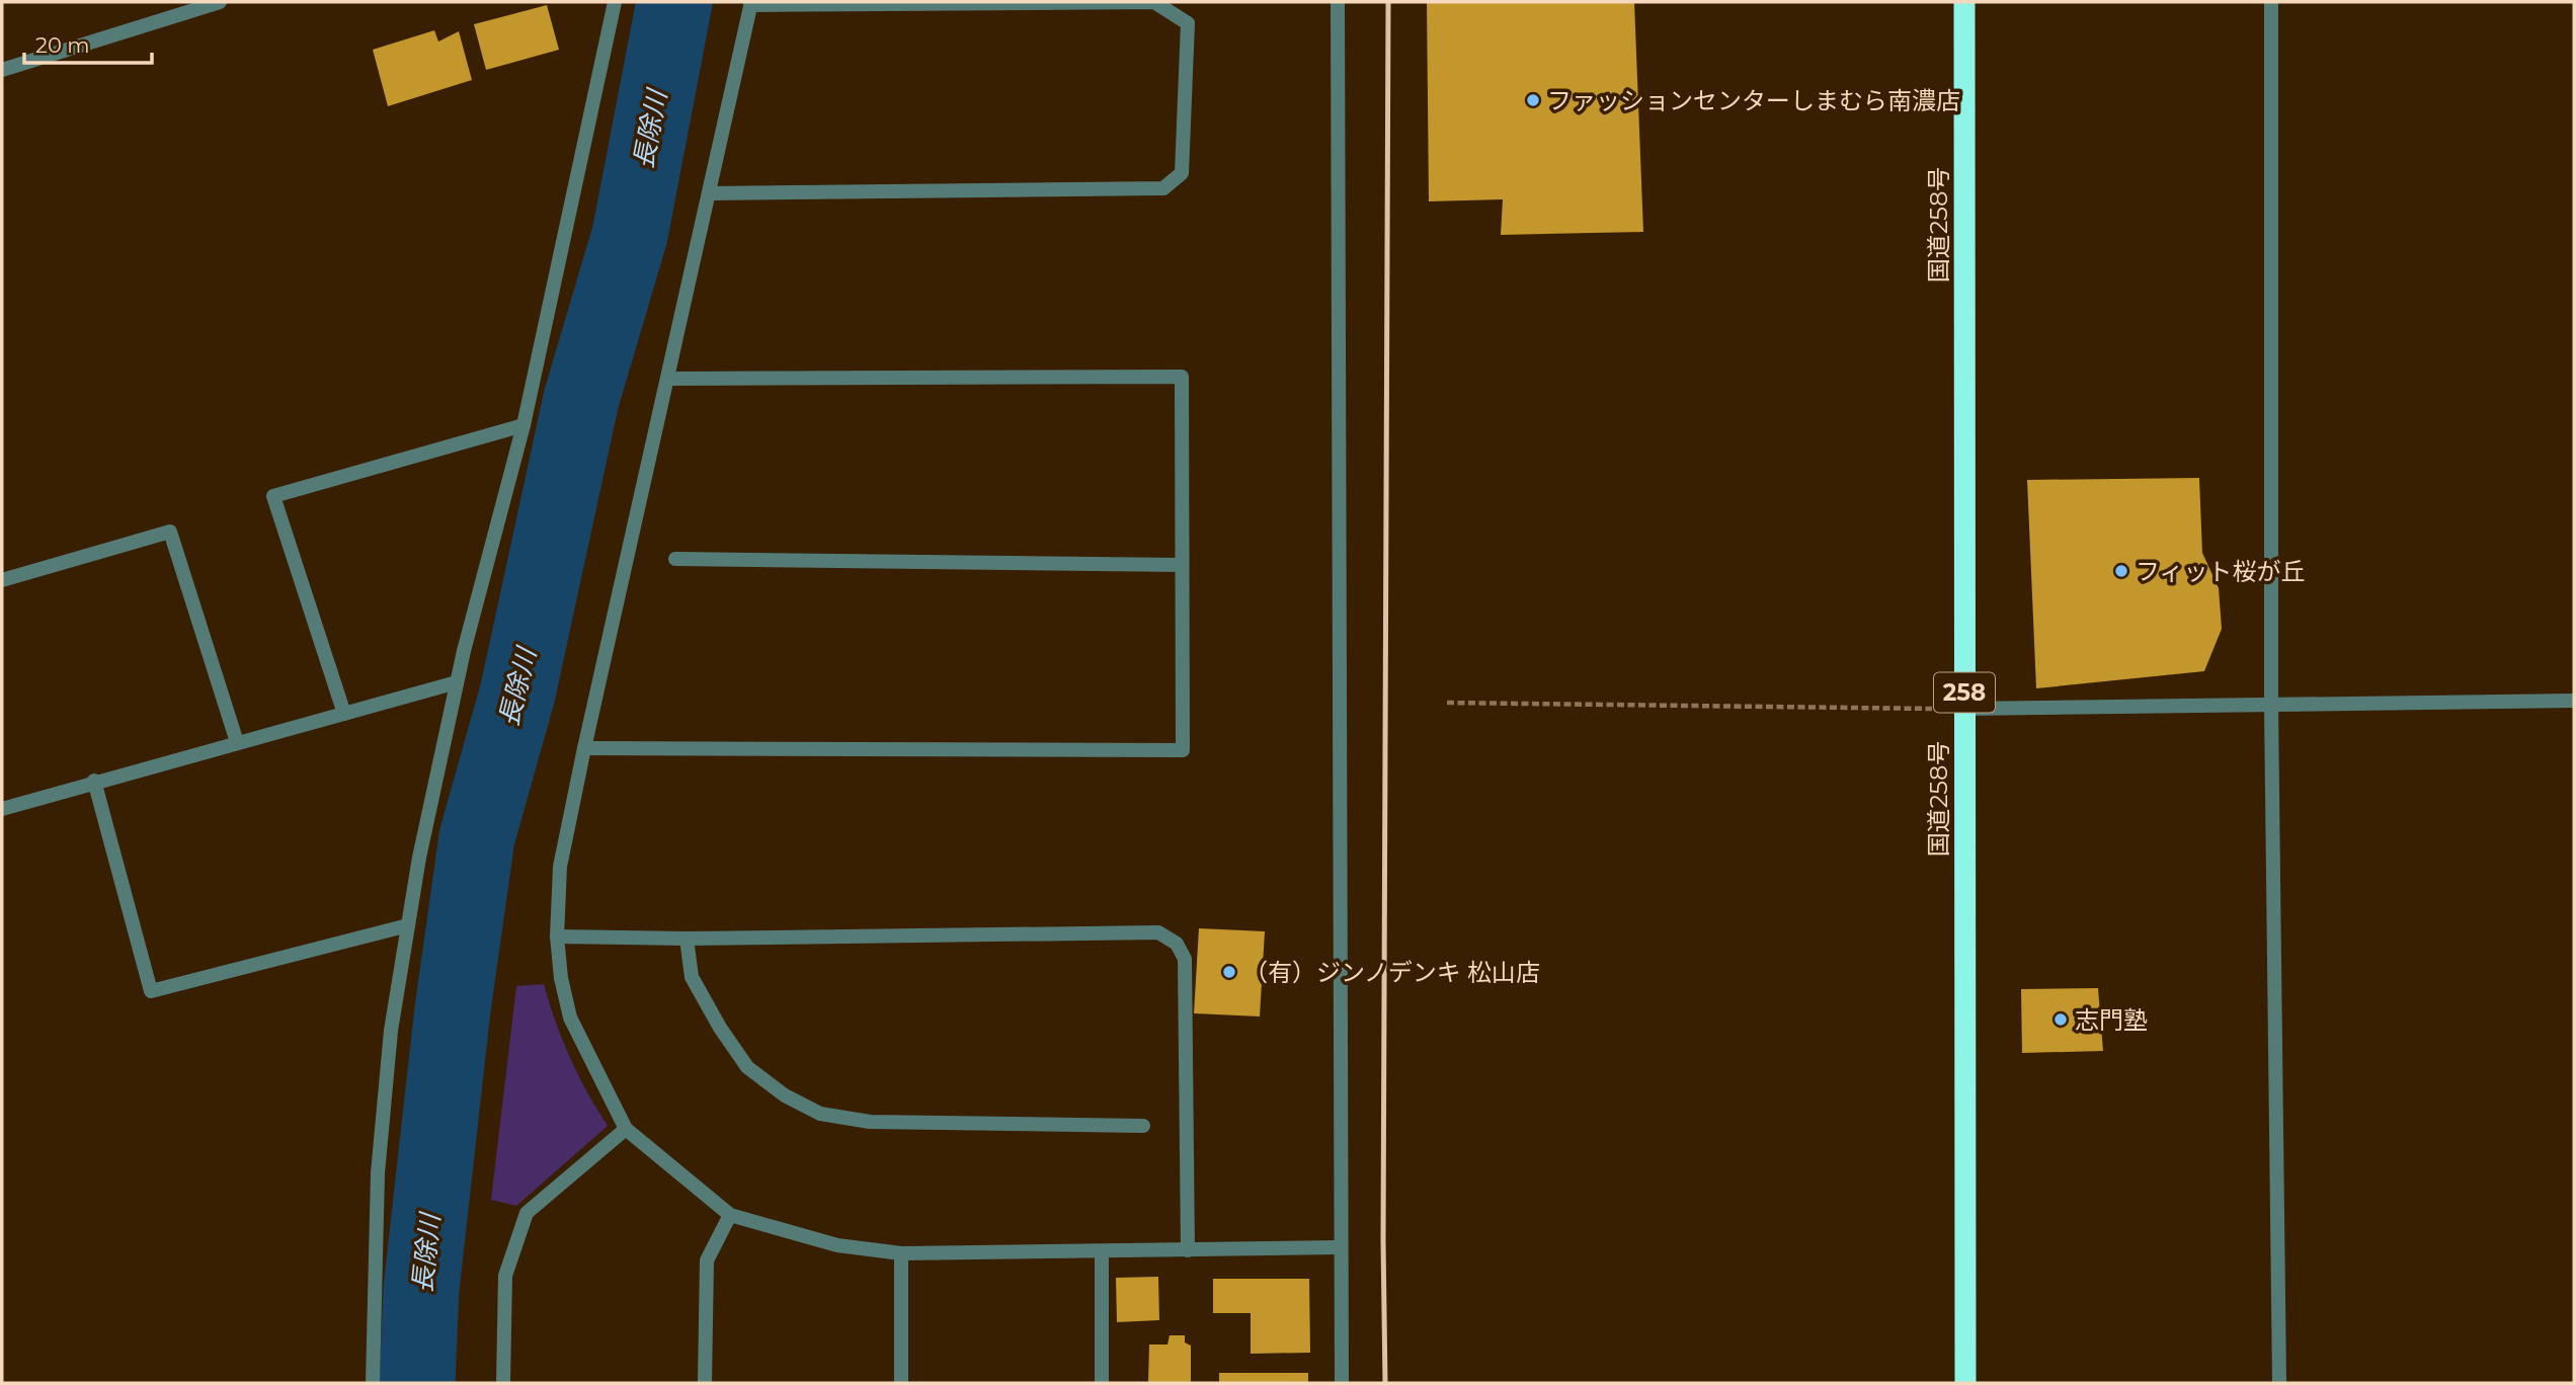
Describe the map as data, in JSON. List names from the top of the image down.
{
  "streets": {
    "highway": ["国道258号", "258"]
  },
  "water": ["長除川"],
  "places": [
    "ファッションセンターしまむら南濃店",
    "フィット桜が丘",
    "（有）ジンノデンキ 松山店",
    "志門塾"
  ],
  "scale_bar": "20 m"
}
